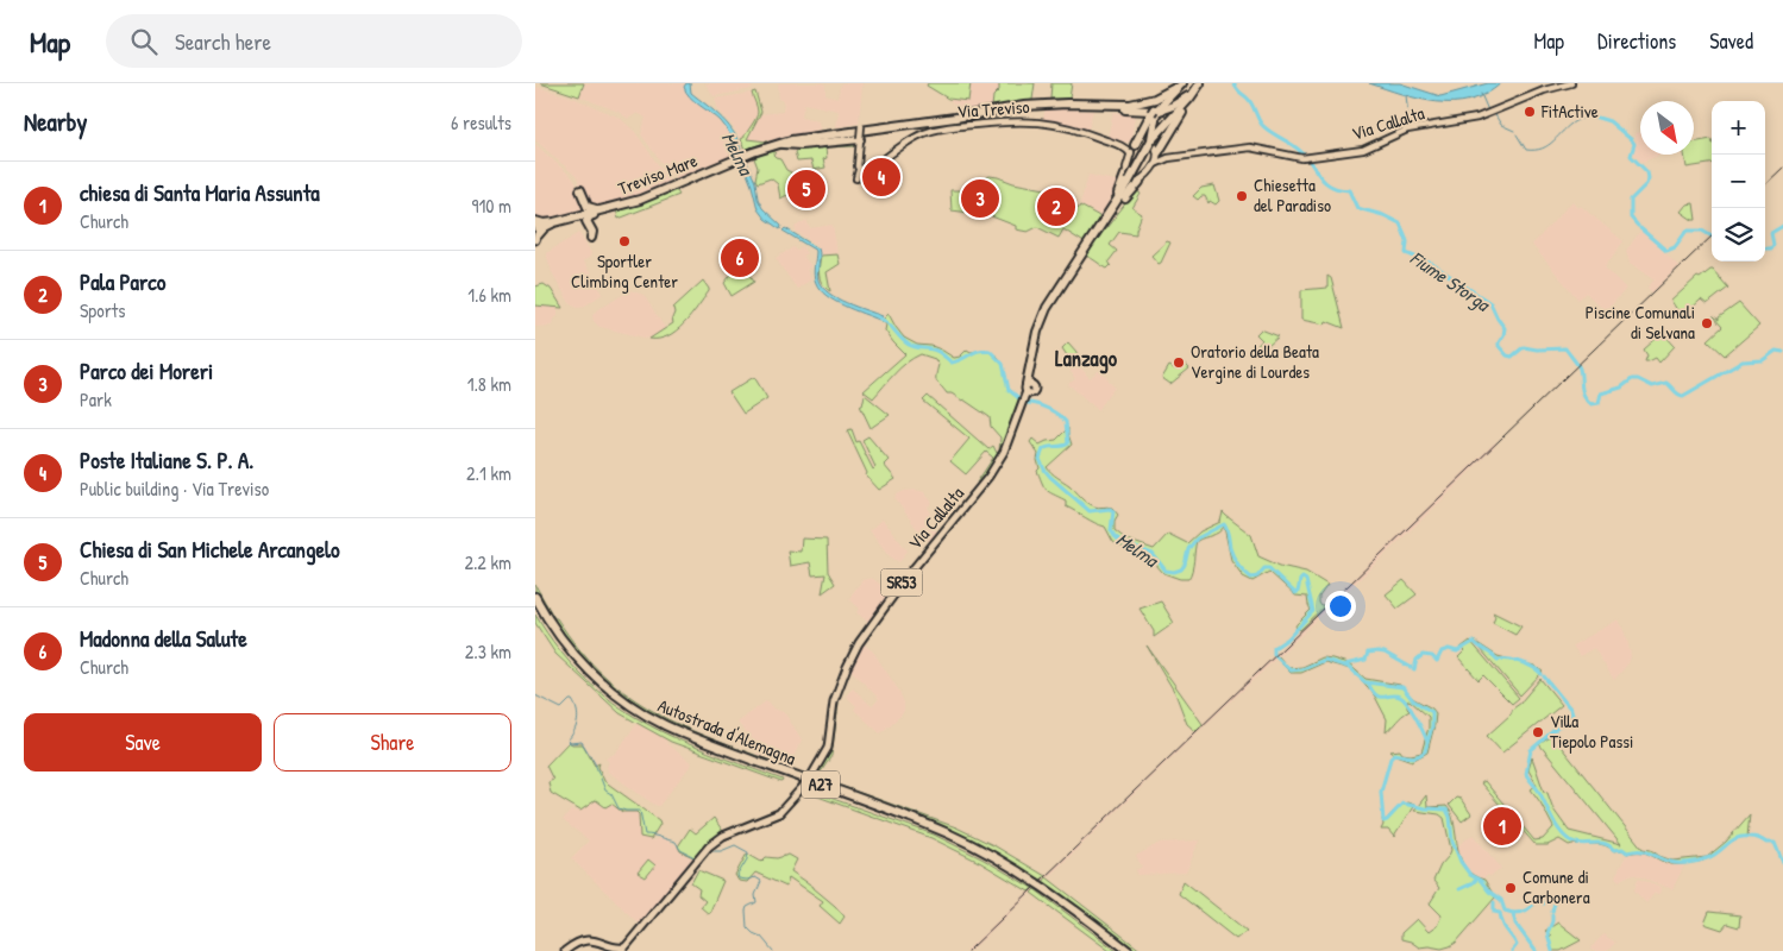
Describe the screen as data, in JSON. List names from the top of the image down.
{
  "streets": {
    "highway": [
      "Treviso Mare",
      "SR53",
      "Autostrada d'Alemagna",
      "A27"
    ],
    "main road": ["Via Treviso", "Via Callalta"]
  },
  "crossings": [
    ["Via Treviso", "SR53"],
    ["Via Callalta", "SR53"]
  ],
  "districts": ["Lanzago"],
  "water": ["Melma", "Fiume Storga"],
  "places": [
    "FitActive",
    "Chiesetta del Paradiso",
    "Sportler Climbing Center",
    "Piscine Comunali di Selvana",
    "Oratorio della Beata Vergine di Lourdes",
    "Villa Tiepolo Passi",
    "Comune di Carbonera"
  ],
  "north": "bottom right",
  "page": {
    "header": "Map",
    "search": "Search here",
    "nav": ["Map", "Directions", "Saved"],
    "heading": ["Nearby", "6 results"],
    "map_buttons": ["+", "−"],
    "pins": [
      "4",
      "5",
      "3",
      "2",
      "6",
      "1"
    ],
    "list": [
      {
        "mark": "1",
        "name": "chiesa di Santa Maria Assunta",
        "note": "Church",
        "value": "910 m"
      },
      {
        "mark": "2",
        "name": "Pala Parco",
        "note": "Sports",
        "value": "1.6 km"
      },
      {
        "mark": "3",
        "name": "Parco dei Moreri",
        "note": "Park",
        "value": "1.8 km"
      },
      {
        "mark": "4",
        "name": "Poste Italiane S. P. A.",
        "note": "Public building · Via Treviso",
        "value": "2.1 km"
      },
      {
        "mark": "5",
        "name": "Chiesa di San Michele Arcangelo",
        "note": "Church",
        "value": "2.2 km"
      },
      {
        "mark": "6",
        "name": "Madonna della Salute",
        "note": "Church",
        "value": "2.3 km"
      }
    ],
    "buttons": ["Save", "Share"]
  }
}
